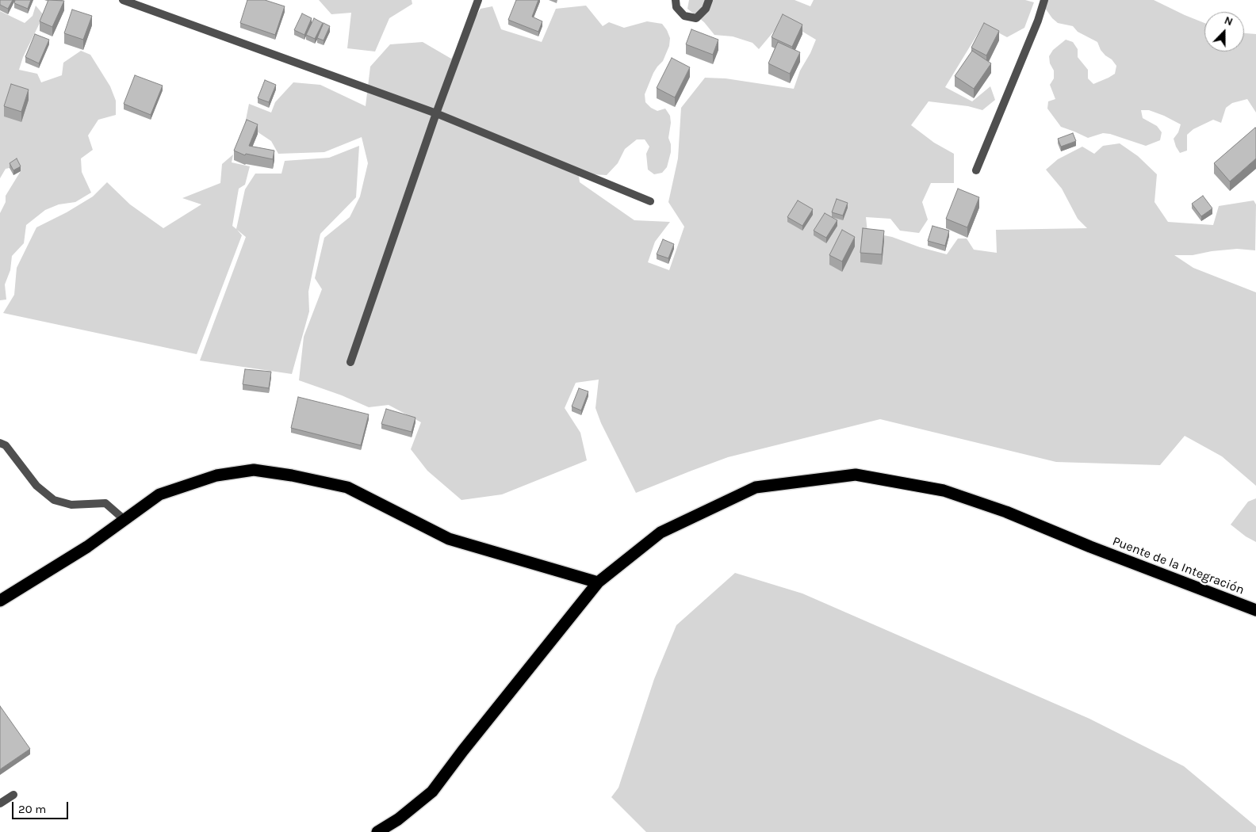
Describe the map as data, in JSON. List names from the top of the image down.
{
  "streets": {
    "highway": ["Puente de la Integración"]
  },
  "scale_bar": "20 m",
  "north": "top"
}
